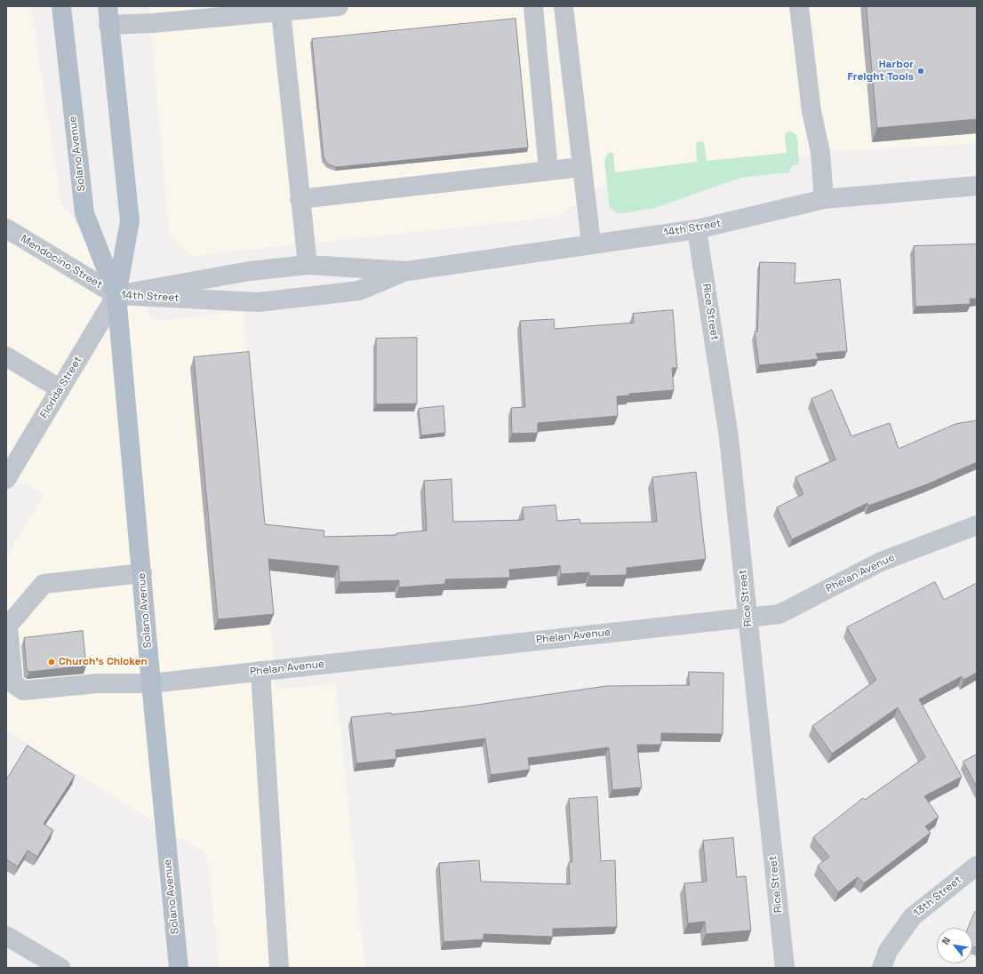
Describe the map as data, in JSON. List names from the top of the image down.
{
  "streets": {
    "main road": ["Solano Avenue"],
    "street": [
      "14th Street",
      "Mendocino Street",
      "Rice Street",
      "Florida Street",
      "Phelan Avenue",
      "13th Street"
    ]
  },
  "crossings": [
    ["Solano Avenue", "14th Street"],
    ["Solano Avenue", "Mendocino Street"],
    ["Solano Avenue", "Florida Street"],
    ["Solano Avenue", "Phelan Avenue"],
    ["14th Street", "Mendocino Street"],
    ["14th Street", "Rice Street"],
    ["14th Street", "Florida Street"],
    ["Mendocino Street", "Florida Street"],
    ["Rice Street", "Phelan Avenue"]
  ],
  "places": ["Harbor Freight Tools", "Church's Chicken"],
  "north": "top left"
}
